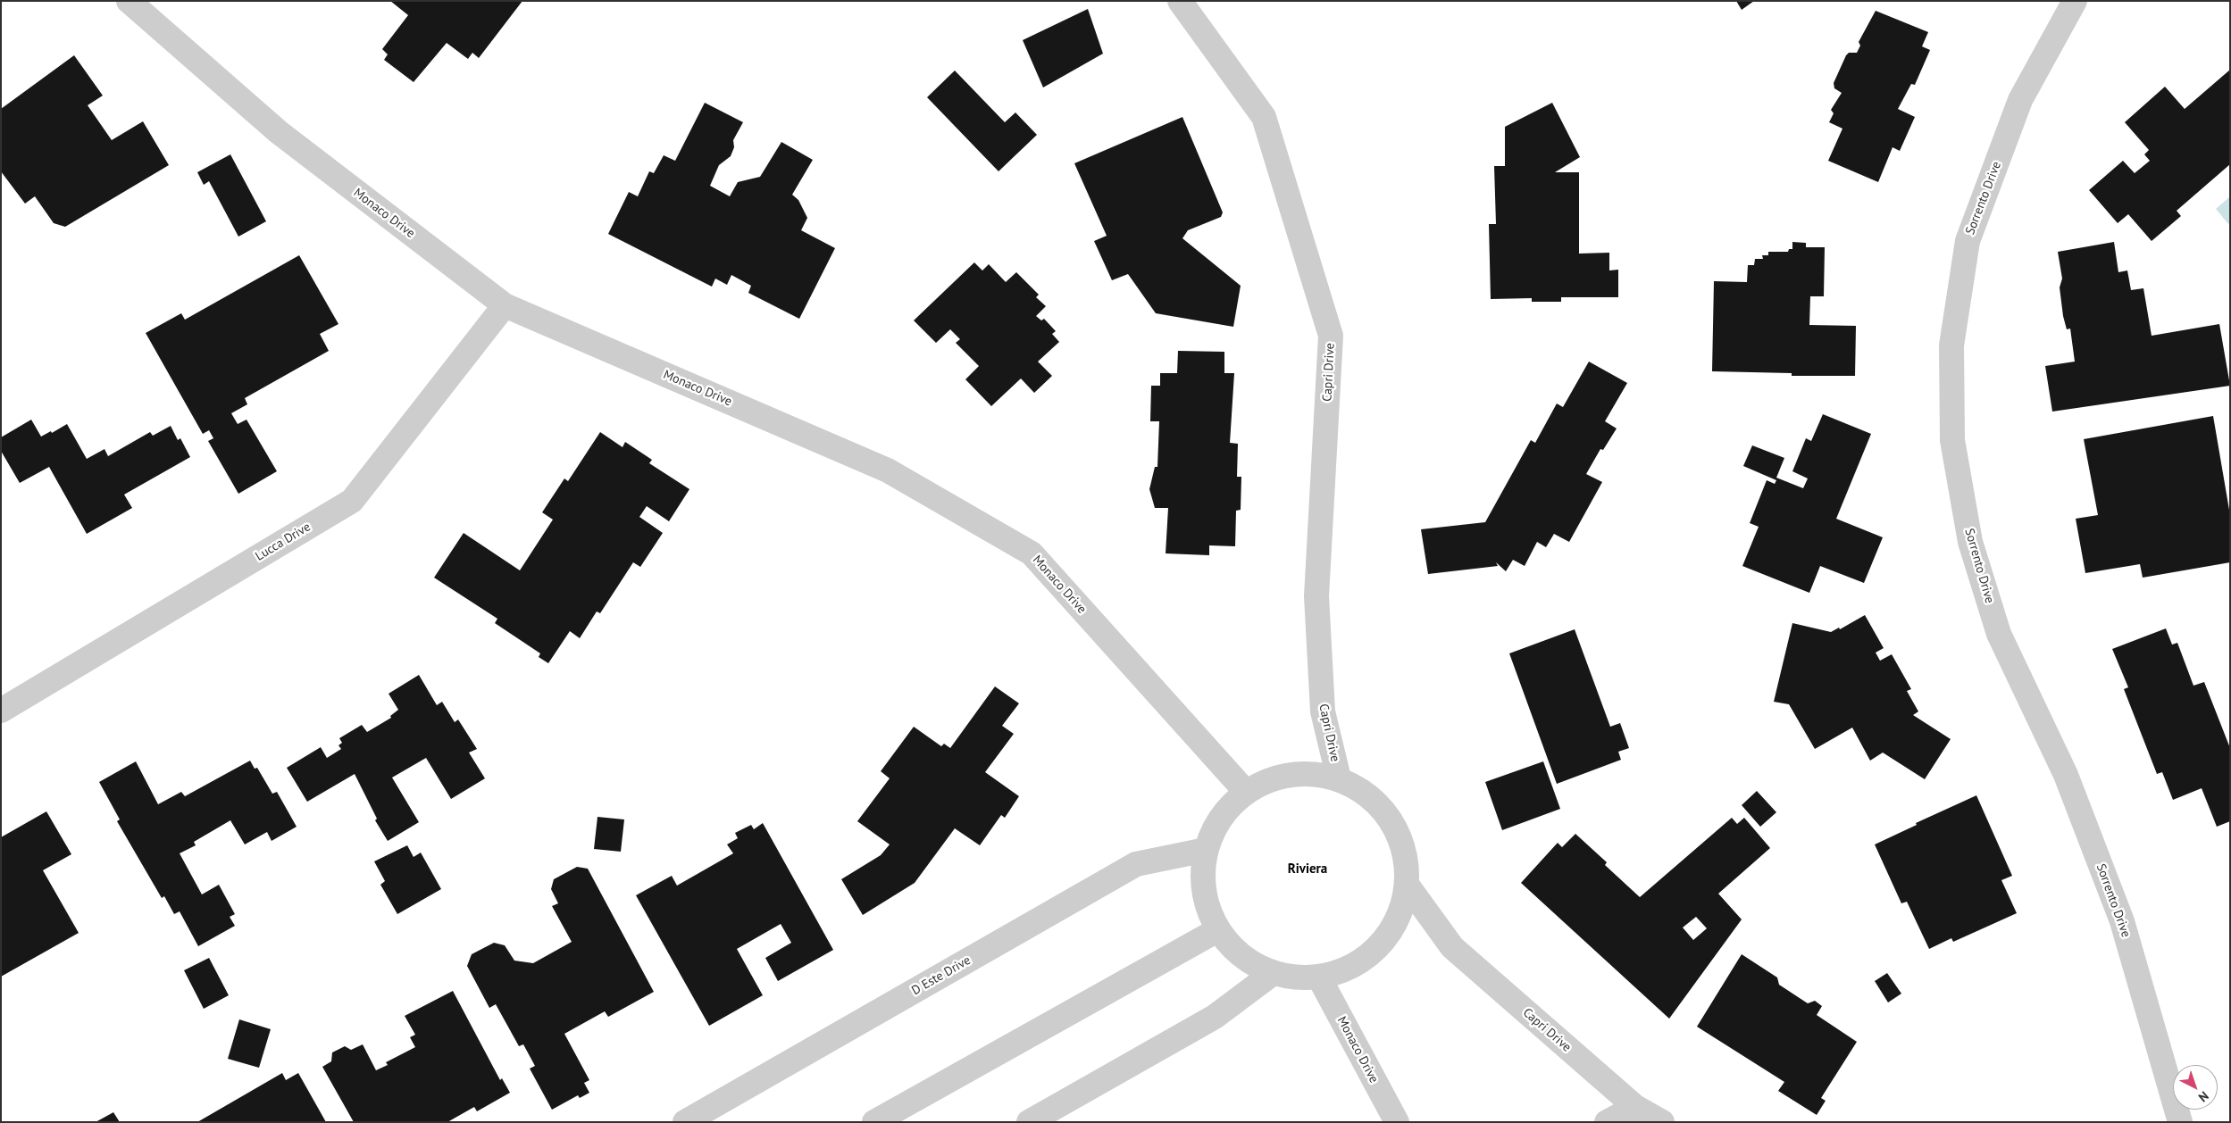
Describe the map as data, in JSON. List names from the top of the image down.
{
  "streets": {
    "street": [
      "Sorrento Drive",
      "Monaco Drive",
      "Capri Drive",
      "Lucca Drive",
      "D Este Drive"
    ]
  },
  "crossings": [
    ["Monaco Drive", "Lucca Drive"]
  ],
  "districts": ["Riviera"],
  "north": "bottom right"
}
